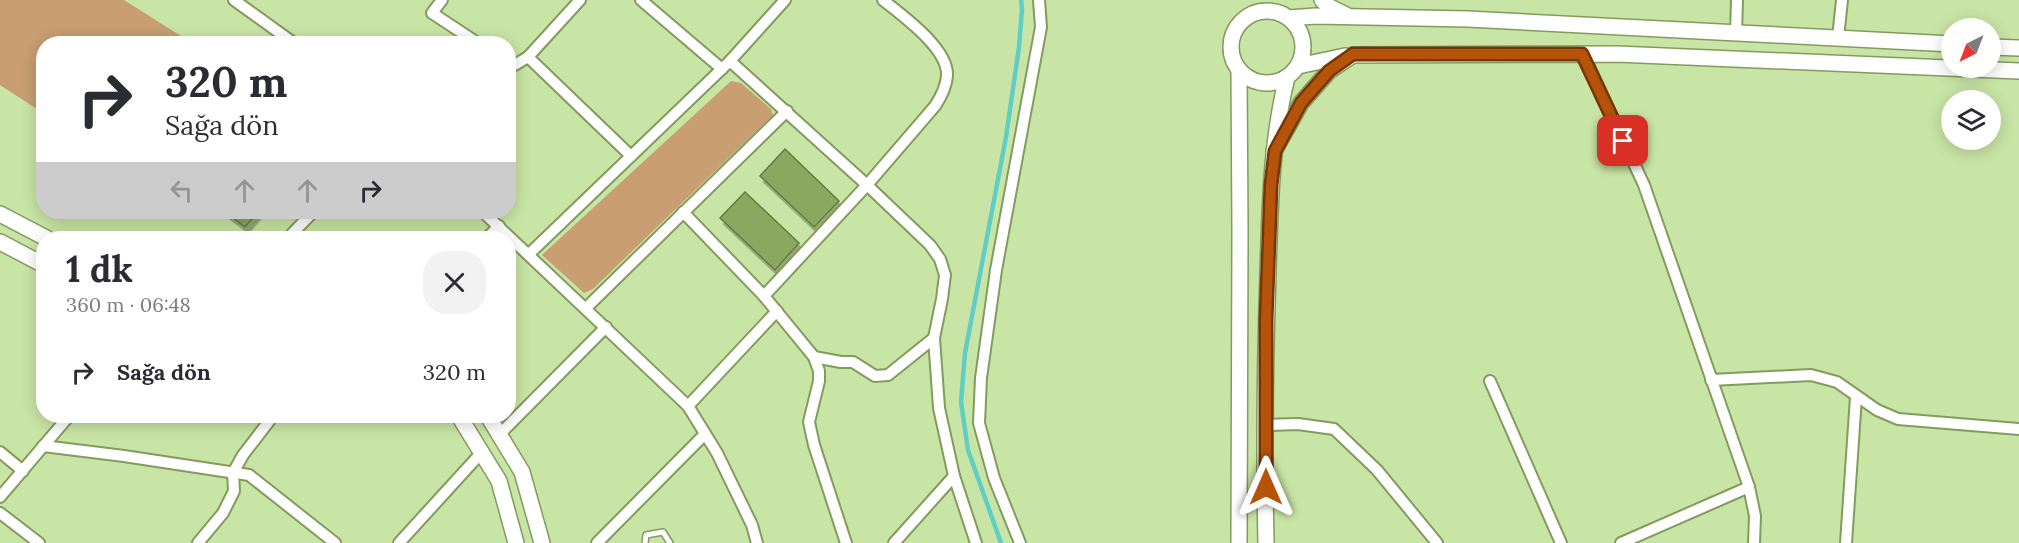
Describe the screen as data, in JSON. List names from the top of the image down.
{
  "north": "bottom left",
  "page": {
    "turn": ["320 m", "Sağa dön"],
    "heading": ["1 dk", "360 m · 06:48"],
    "list": [
      {
        "name": "Sağa dön",
        "value": "320 m"
      }
    ]
  }
}
